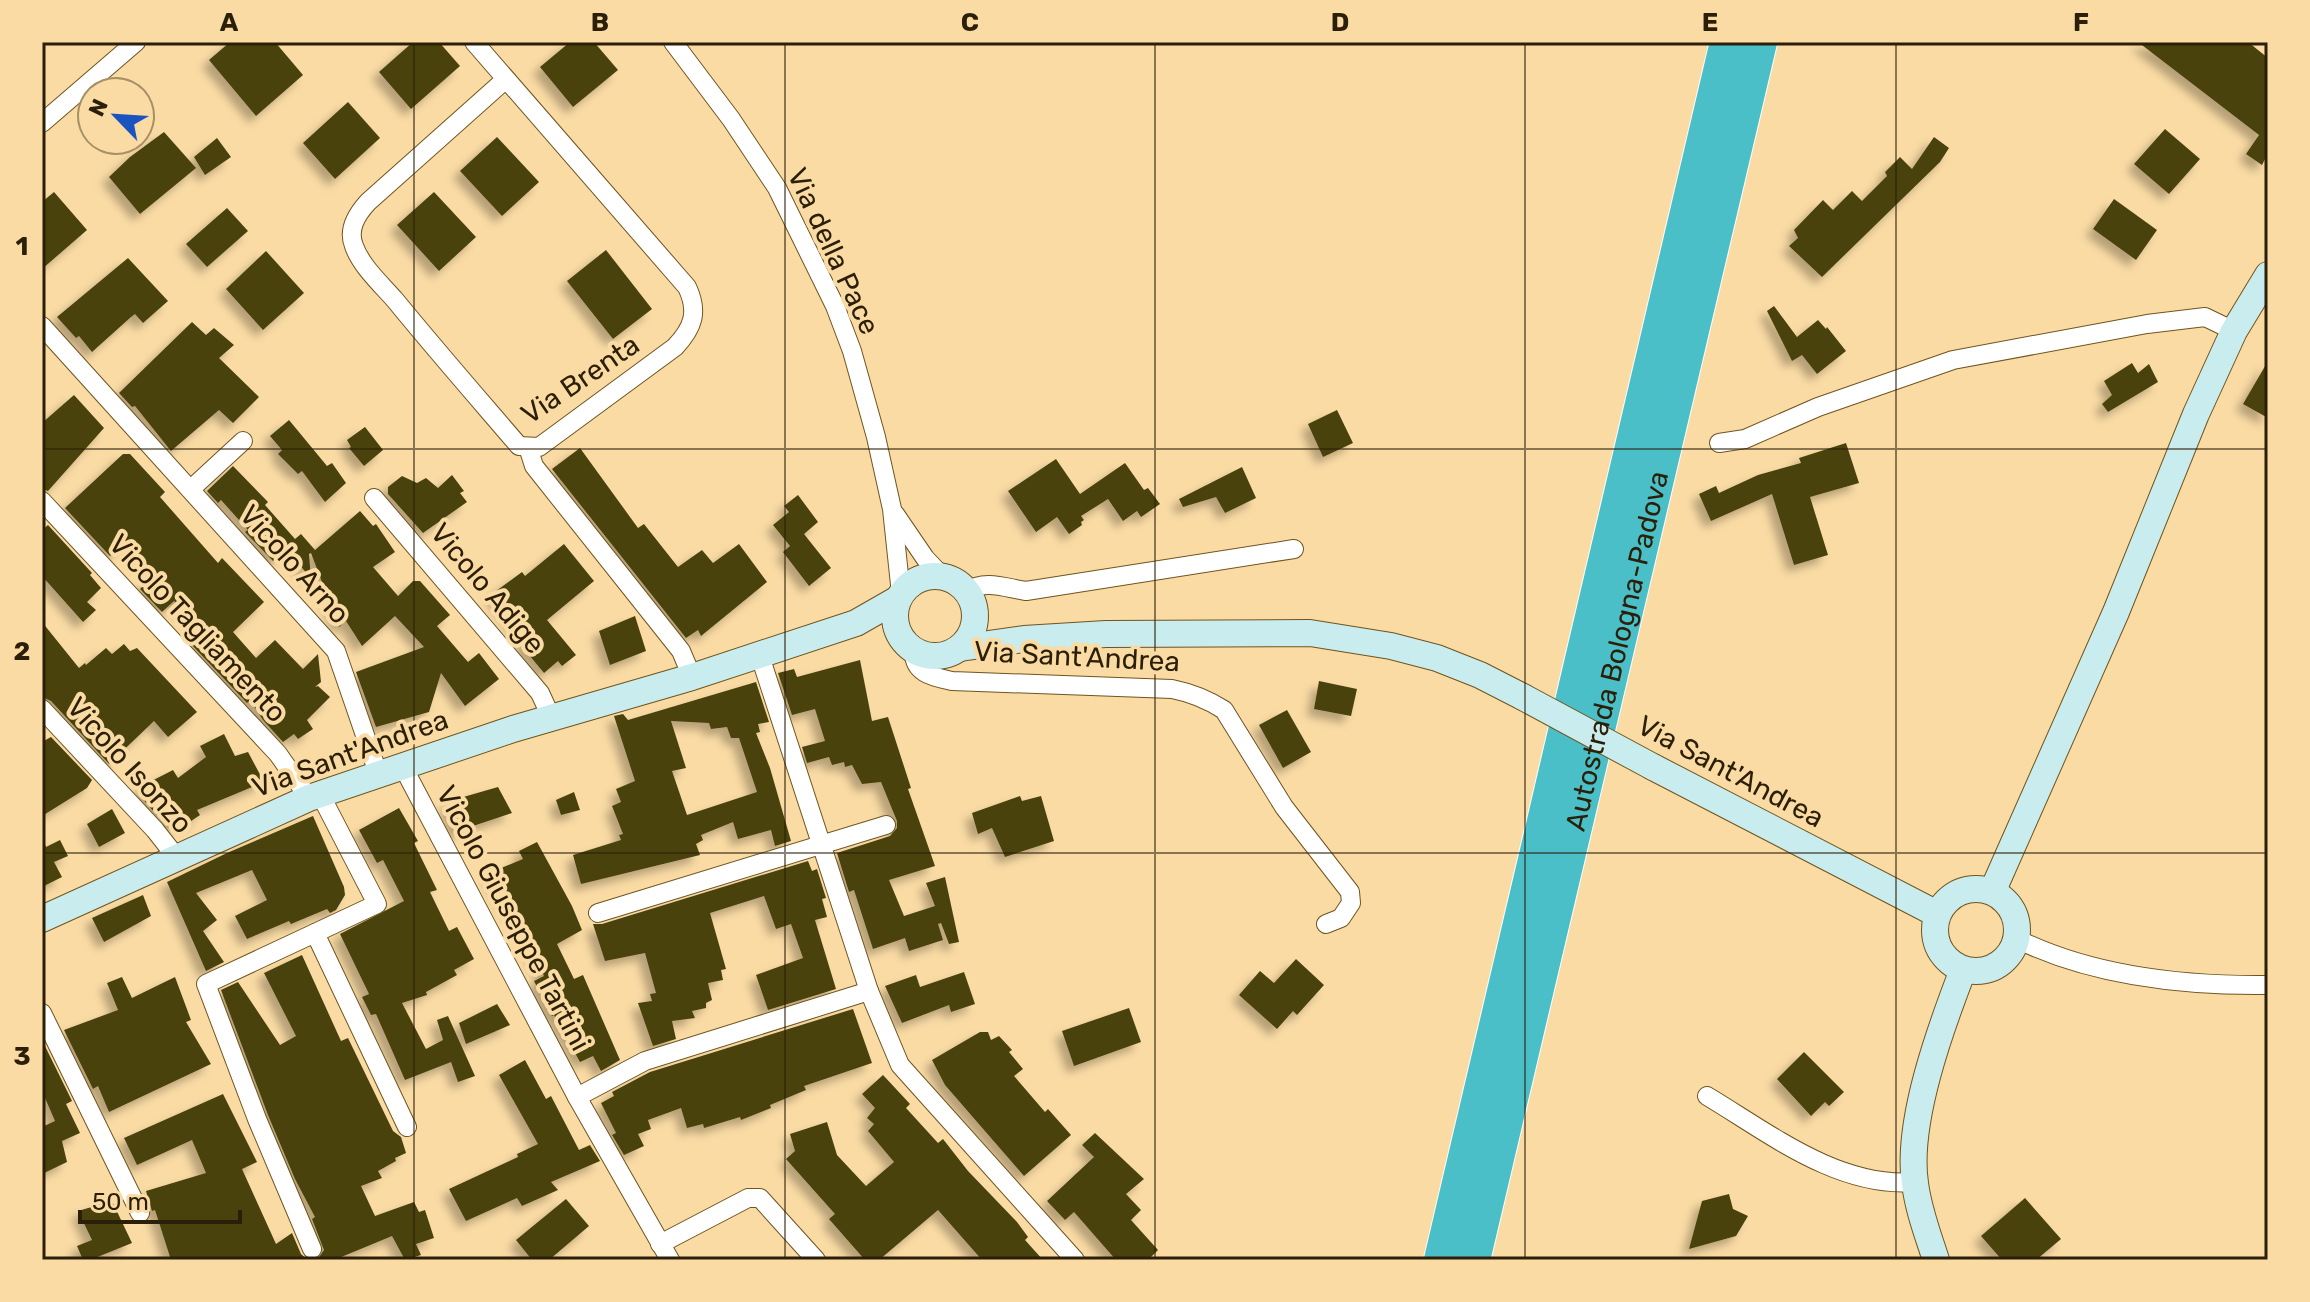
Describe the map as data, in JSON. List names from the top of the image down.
{
  "streets": {
    "highway": ["Autostrada Bologna-Padova"],
    "street": [
      "Via della Pace",
      "Via Brenta",
      "Vicolo Arno",
      "Vicolo Adige",
      "Vicolo Tagliamento",
      "Via Sant'Andrea",
      "Vicolo Isonzo",
      "Vicolo Giuseppe Tartini"
    ]
  },
  "crossings": [
    ["Via della Pace", "Via Sant'Andrea"],
    ["Vicolo Arno", "Via Sant'Andrea"],
    ["Vicolo Arno", "Vicolo Giuseppe Tartini"],
    ["Vicolo Adige", "Via Sant'Andrea"],
    ["Vicolo Tagliamento", "Via Sant'Andrea"],
    ["Via Sant'Andrea", "Vicolo Isonzo"],
    ["Via Sant'Andrea", "Vicolo Giuseppe Tartini"]
  ],
  "scale_bar": "50 m",
  "north": "top left",
  "grid": {
    "columns": [
      "A",
      "B",
      "C",
      "D",
      "E",
      "F"
    ],
    "rows": ["1", "2", "3"]
  }
}
